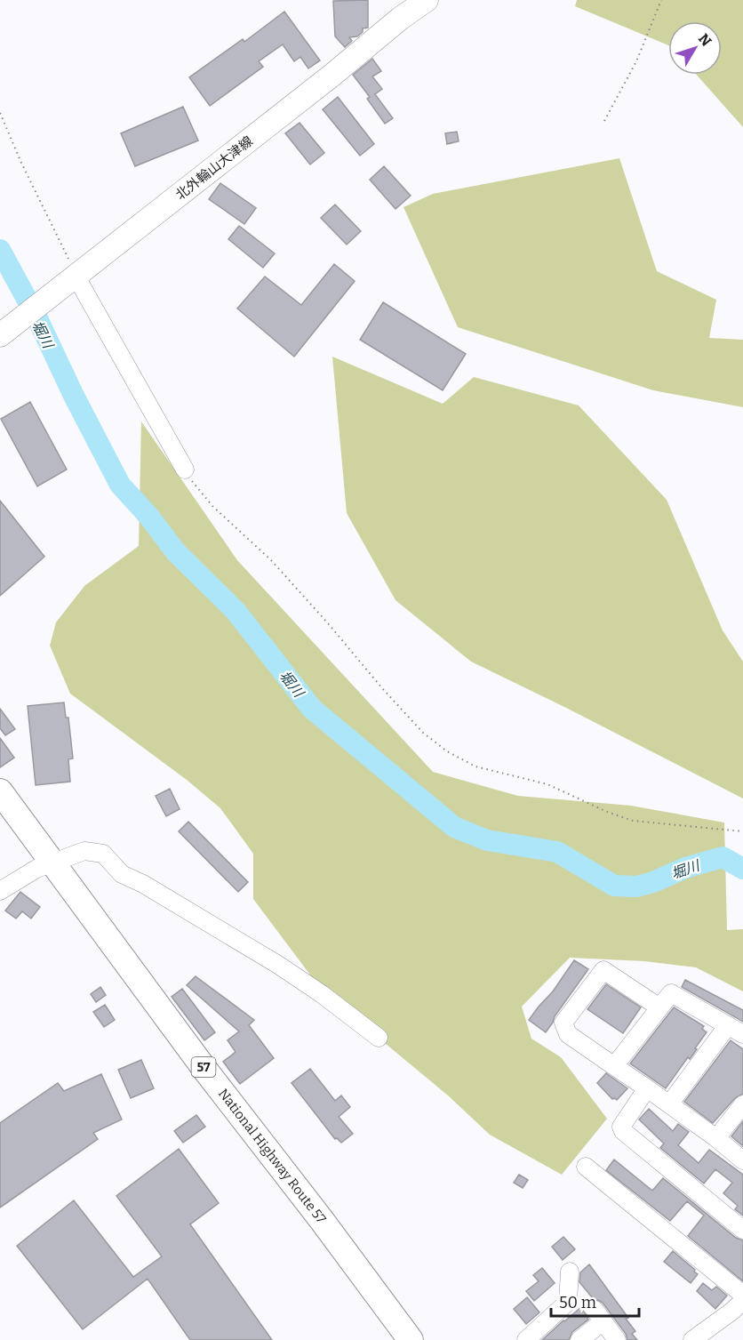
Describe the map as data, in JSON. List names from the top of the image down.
{
  "streets": {
    "highway": ["57", "National Highway Route 57"],
    "main road": ["北外輪山大津線"]
  },
  "water": ["堀川"],
  "scale_bar": "50 m",
  "north": "top right"
}
